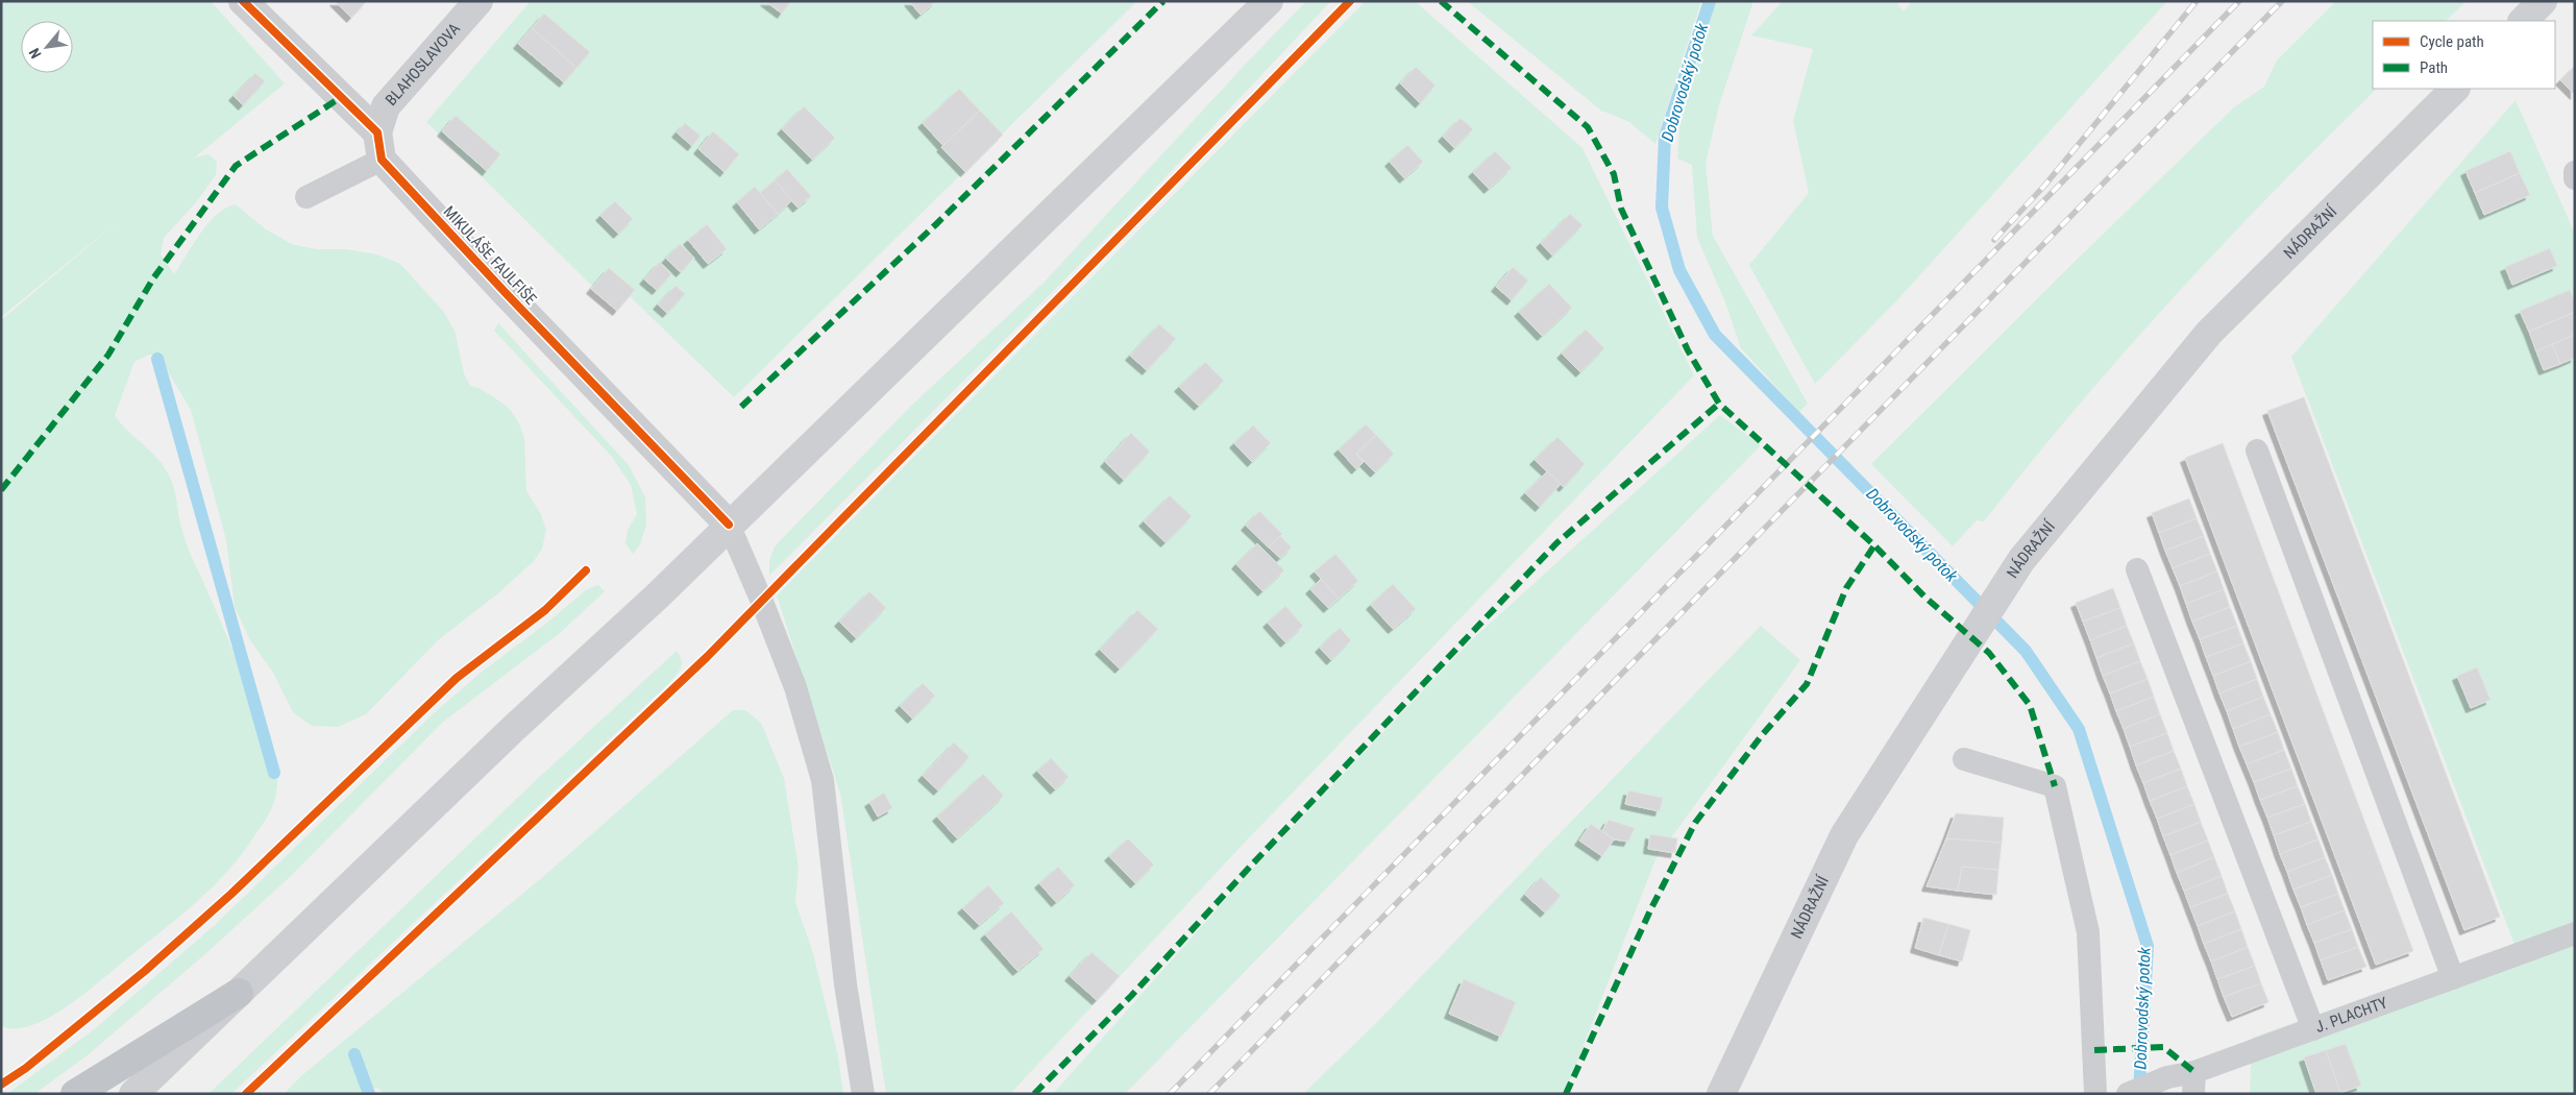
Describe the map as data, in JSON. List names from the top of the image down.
{
  "streets": {
    "main road": ["NÁDRAŽNÍ"],
    "street": ["BLAHOSLAVOVA", "MIKULÁŠE FAULFIŠE"],
    "lane": ["J. PLACHTY"]
  },
  "crossings": [
    ["BLAHOSLAVOVA", "MIKULÁŠE FAULFIŠE"]
  ],
  "water": ["Dobrovodský potok"],
  "legend": ["Cycle path", "Path"],
  "north": "bottom left"
}
